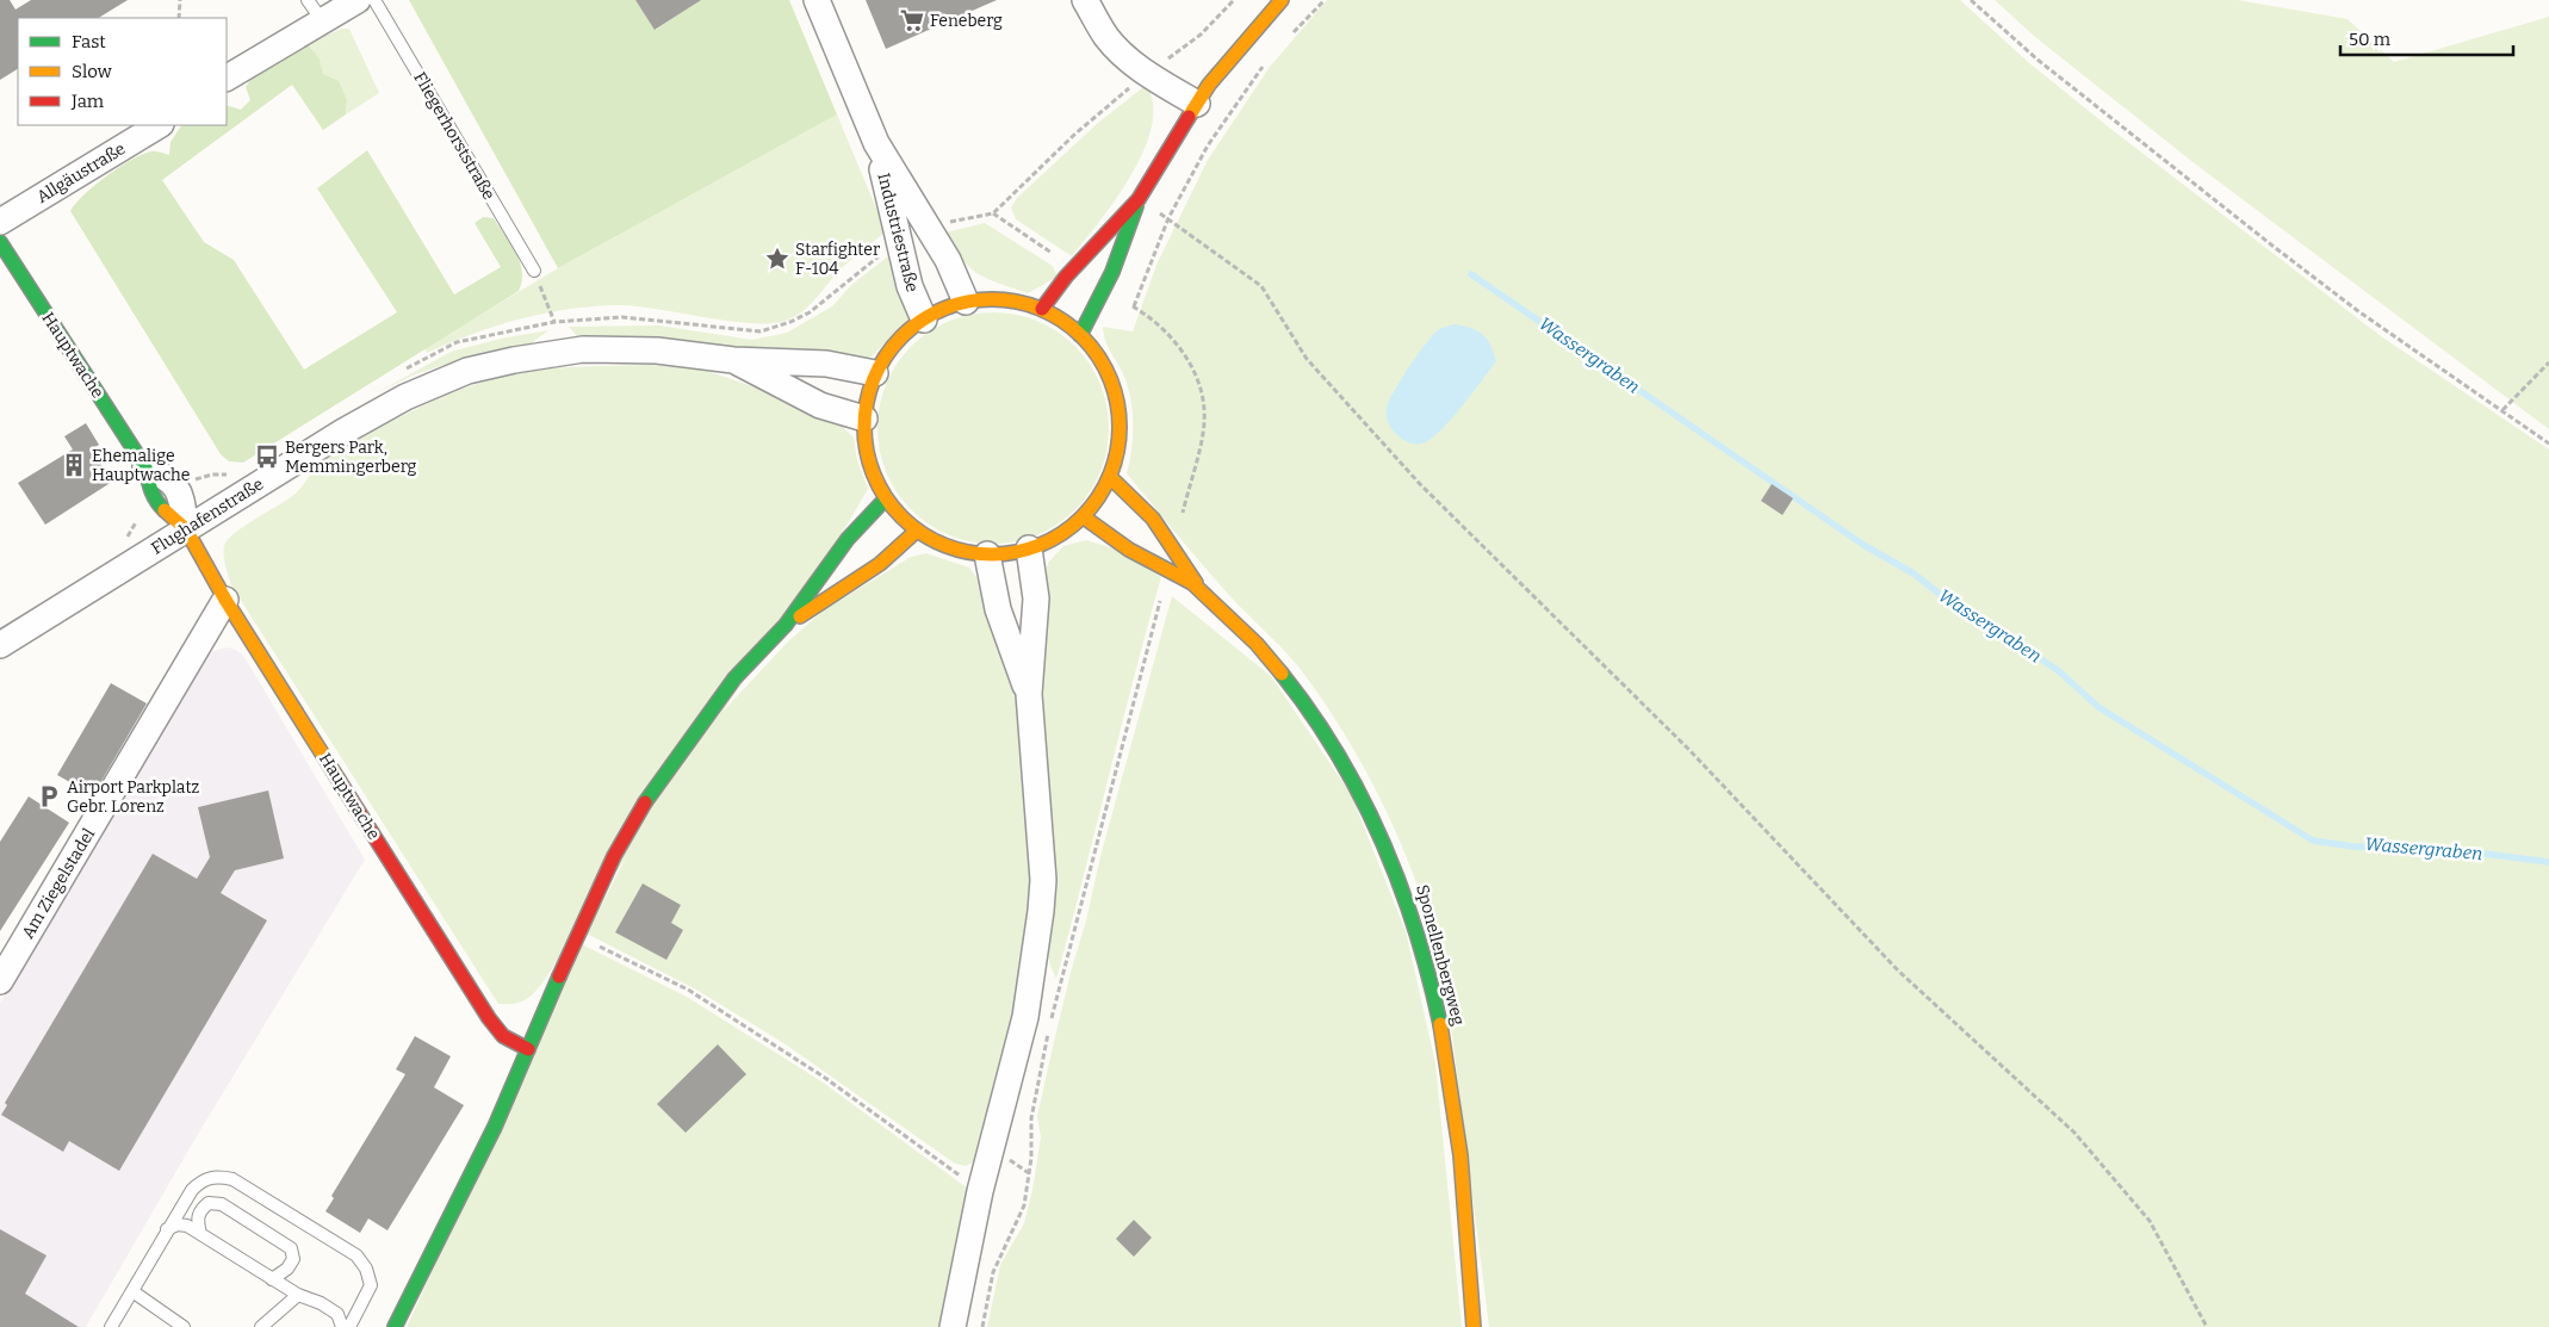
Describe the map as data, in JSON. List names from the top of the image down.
{
  "streets": {
    "street": [
      "Allgäustraße",
      "Industriestraße",
      "Hauptwache",
      "Flughafenstraße",
      "Am Ziegelstadel",
      "Sponellenbergweg"
    ],
    "lane": ["Fliegerhorststraße"]
  },
  "crossings": [
    ["Hauptwache", "Flughafenstraße"],
    ["Hauptwache", "Am Ziegelstadel"]
  ],
  "water": ["Wassergraben"],
  "places": {
    "supermarket": ["Feneberg"],
    "place": ["Starfighter F-104"],
    "bus stop": ["Bergers Park, Memmingerberg"],
    "building": ["Ehemalige Hauptwache"],
    "parking": ["Airport Parkplatz Gebr. Lorenz"]
  },
  "legend": ["Fast", "Slow", "Jam"],
  "scale_bar": "50 m"
}
